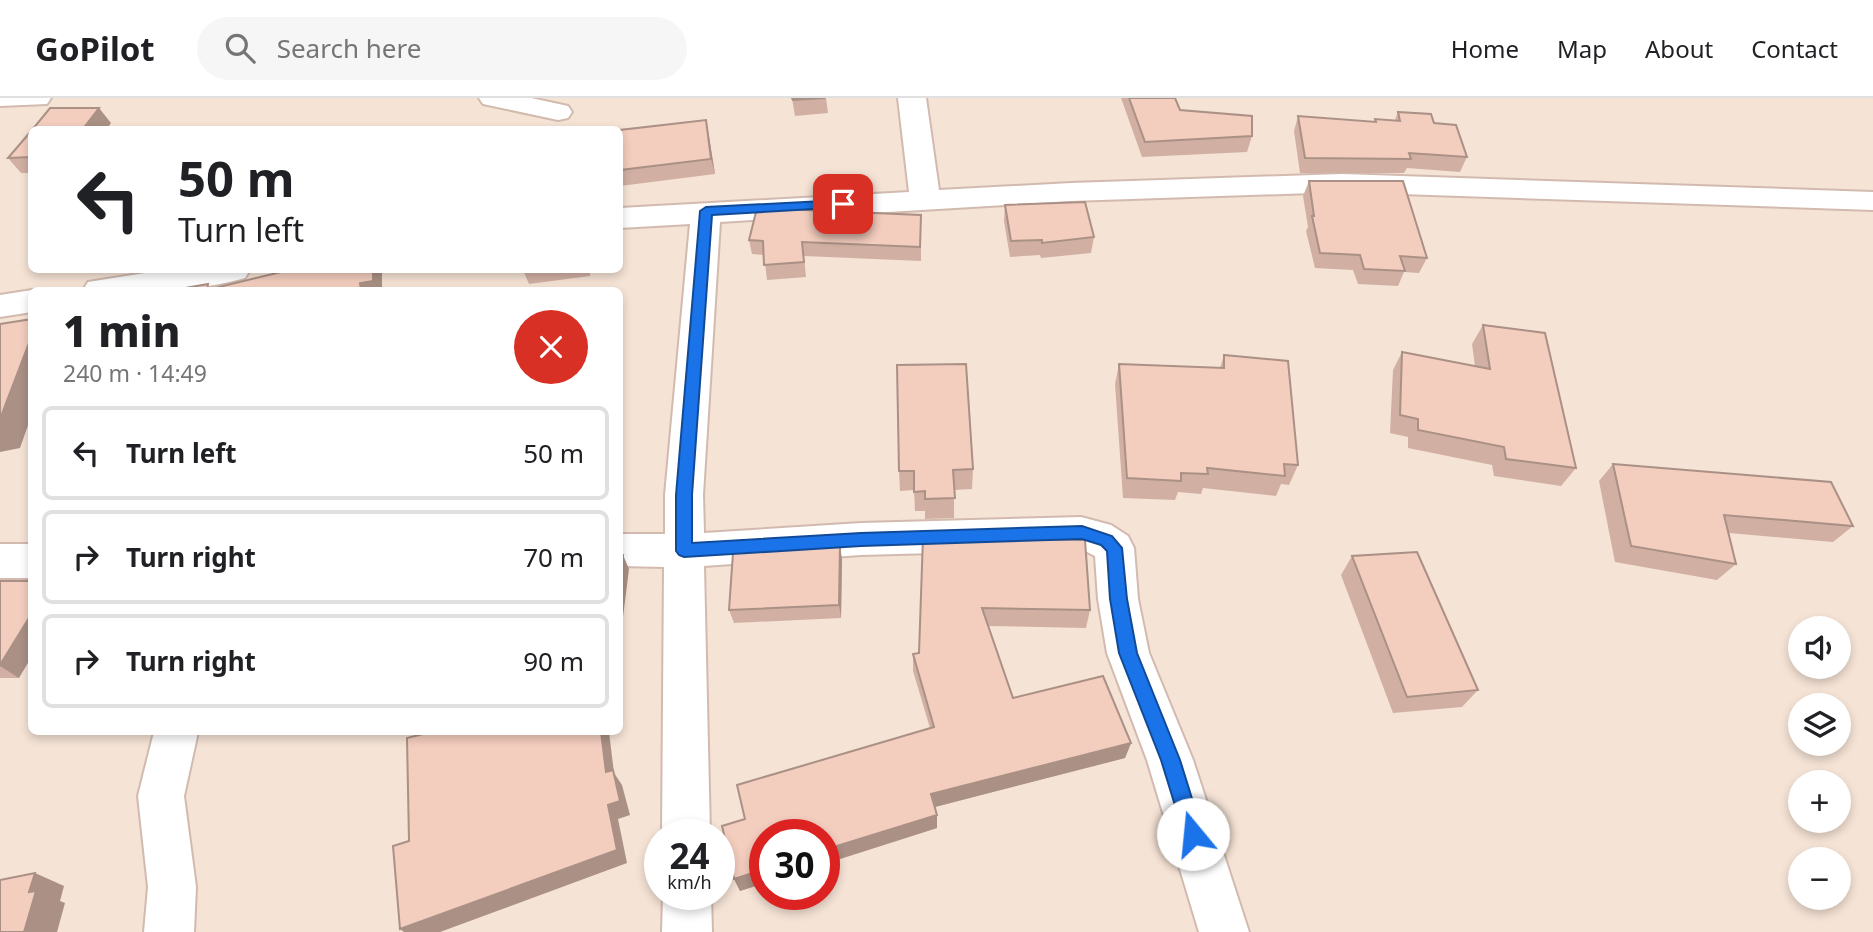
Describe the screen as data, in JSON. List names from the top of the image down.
{
  "page": {
    "header": "GoPilot",
    "search": "Search here",
    "nav": [
      "Home",
      "Map",
      "About",
      "Contact"
    ],
    "turn": ["50 m", "Turn left"],
    "heading": ["1 min", "240 m · 14:49"],
    "list": [
      {
        "name": "Turn left",
        "value": "50 m"
      },
      {
        "name": "Turn right",
        "value": "70 m"
      },
      {
        "name": "Turn right",
        "value": "90 m"
      }
    ],
    "map_buttons": ["+", "−"],
    "speed": "24 km/h",
    "limit": "30"
  }
}
